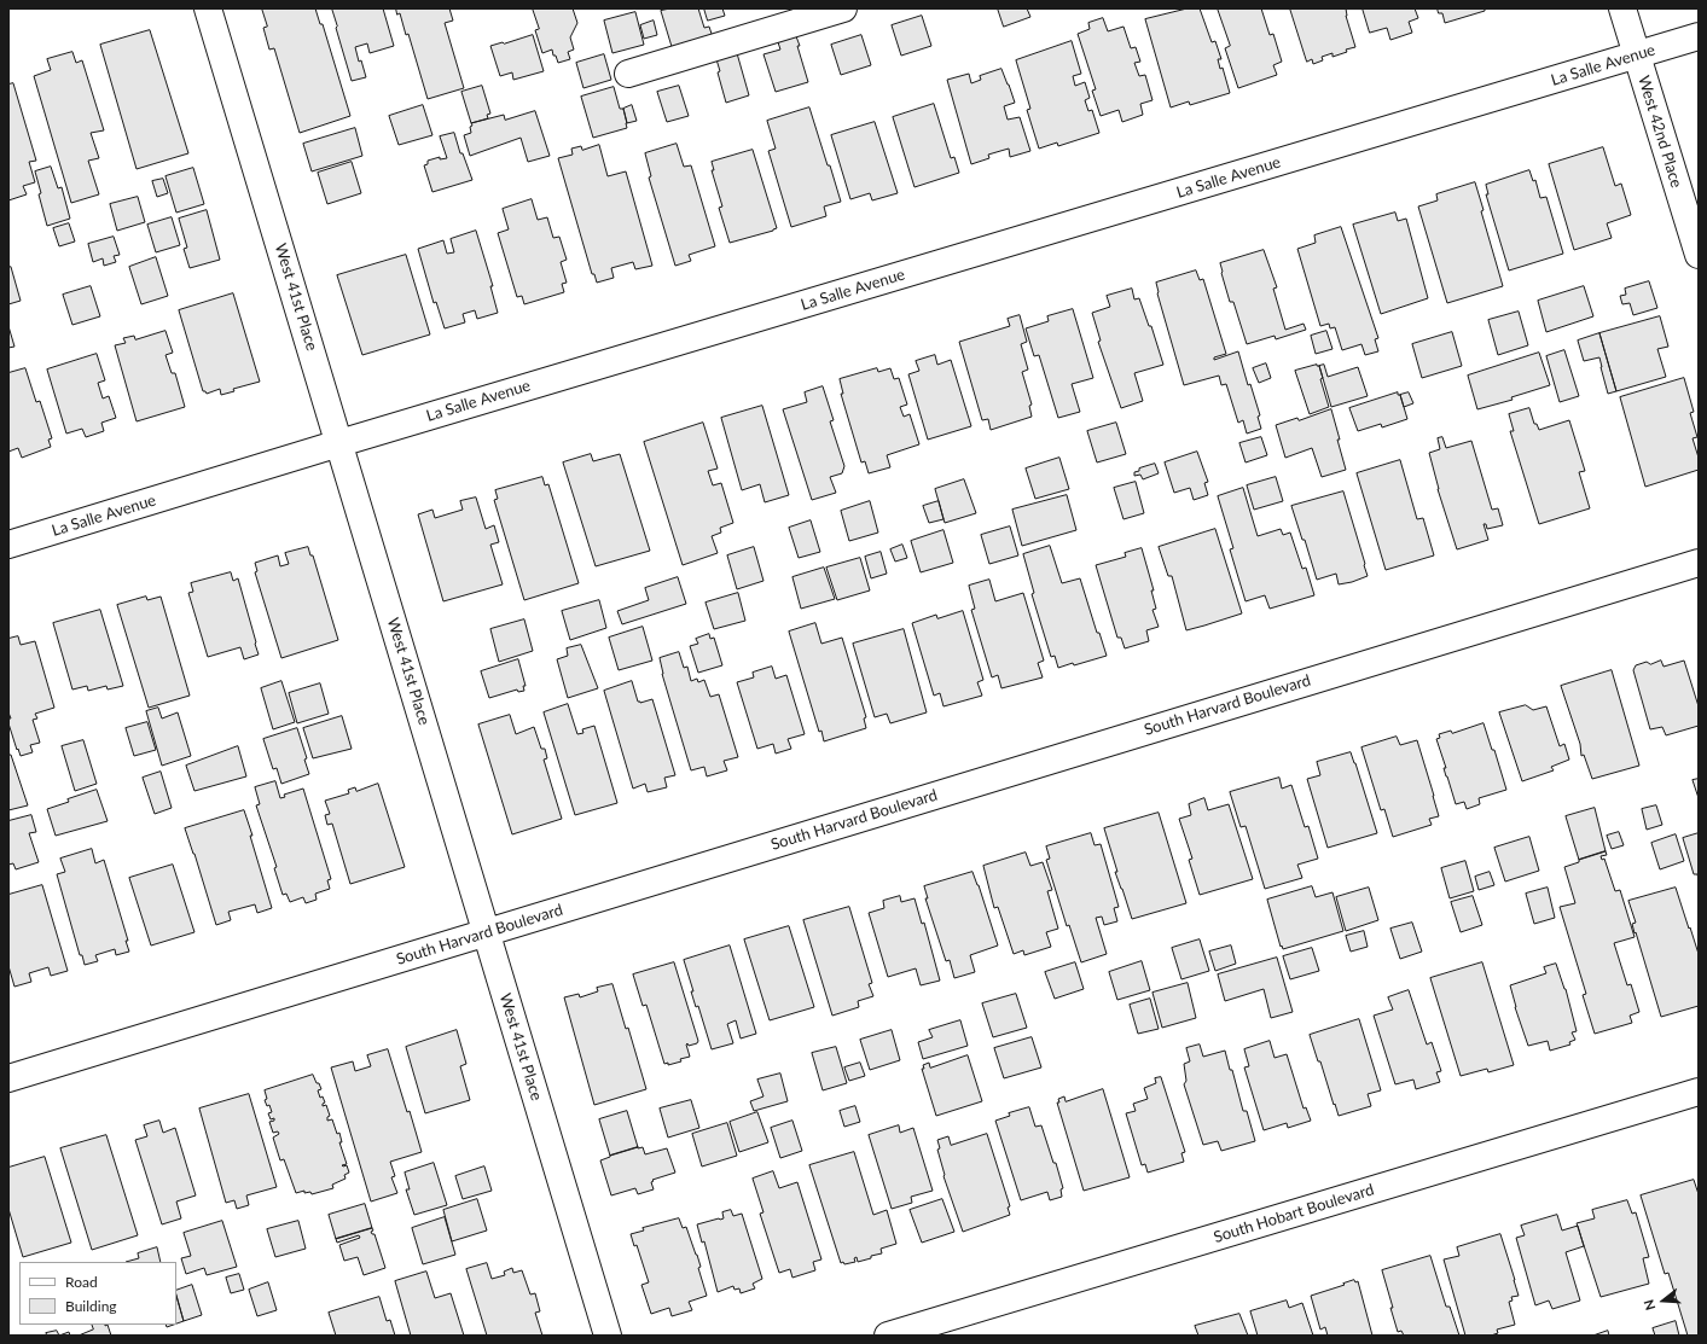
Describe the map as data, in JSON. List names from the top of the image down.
{
  "streets": {
    "street": [
      "La Salle Avenue",
      "West 42nd Place",
      "West 41st Place",
      "South Harvard Boulevard",
      "South Hobart Boulevard"
    ]
  },
  "crossings": [
    ["La Salle Avenue", "West 42nd Place"],
    ["La Salle Avenue", "West 41st Place"],
    ["West 41st Place", "South Harvard Boulevard"]
  ],
  "legend": ["Road", "Building"],
  "north": "left"
}
